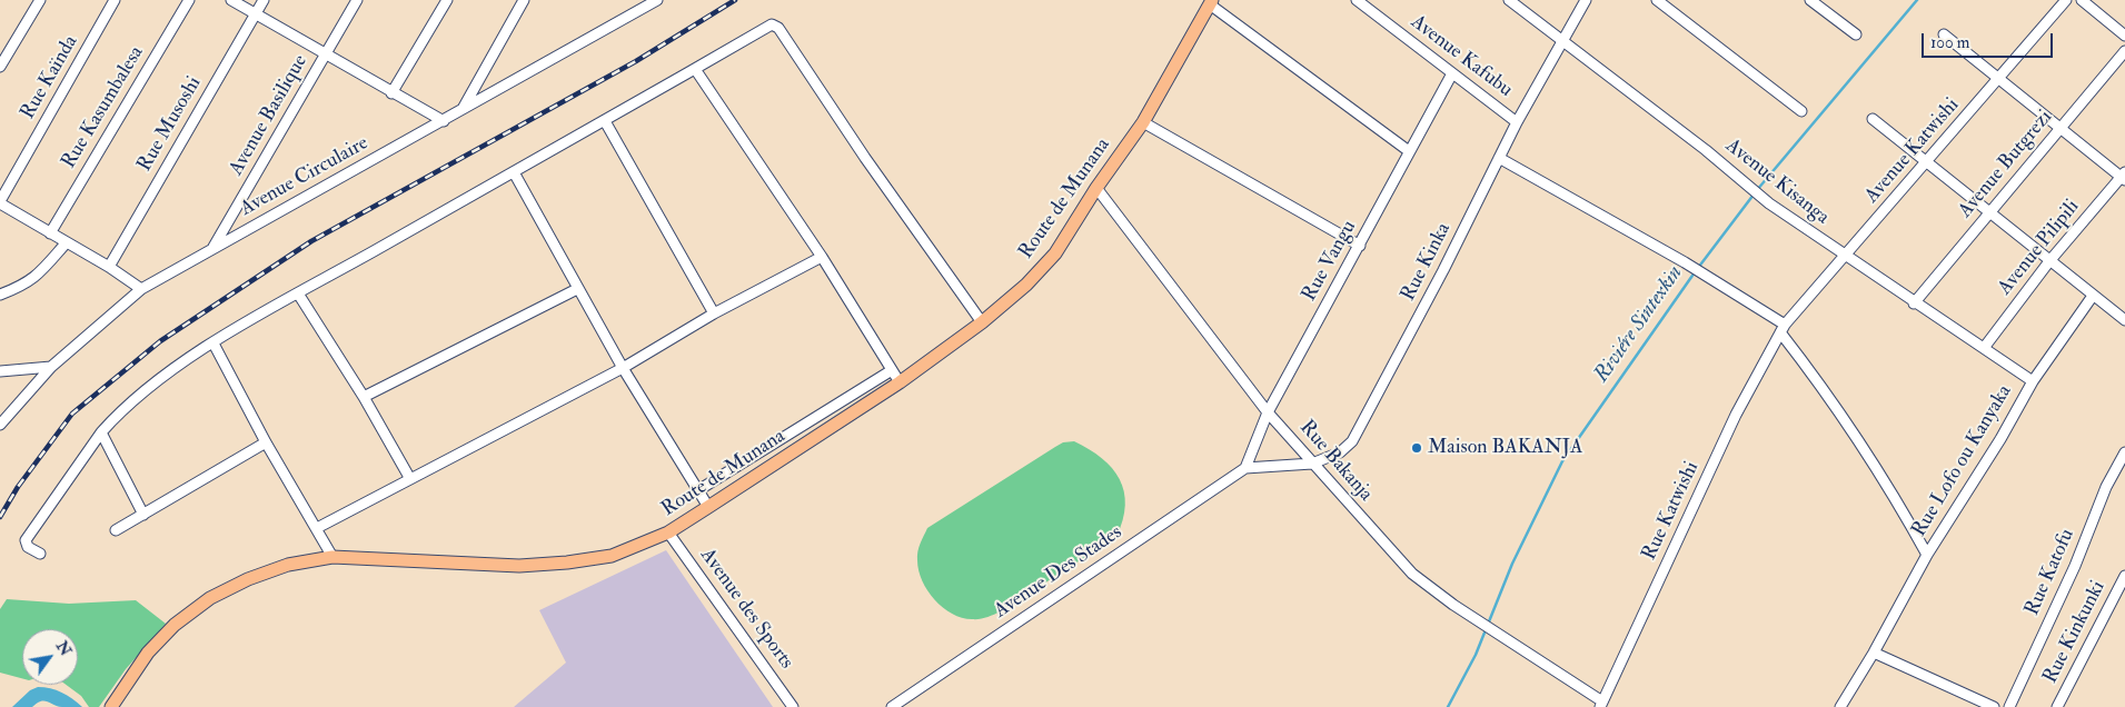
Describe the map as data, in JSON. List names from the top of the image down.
{
  "streets": {
    "main road": ["Route de Munana"],
    "street": [
      "Avenue Kafubu",
      "Rue Kaïnda",
      "Rue Kasumbalesa",
      "Avenue Basilique",
      "Rue Musoshi",
      "Avenue Katwishi",
      "Avenue Butgrezi",
      "Avenue Circulaire",
      "Avenue Kisanga",
      "Avenue Pilipili",
      "Rue Vangu",
      "Rue Kinka",
      "Rue Bakanja",
      "Rue Lofo ou Kanyaka",
      "Rue Katwishi",
      "Avenue Des Stades",
      "Rue Katofu",
      "Avenue des Sports",
      "Rue Kinkunki"
    ]
  },
  "crossings": [
    ["Avenue Kafubu", "Rue Vangu"],
    ["Avenue Kafubu", "Rue Kinka"],
    ["Avenue Basilique", "Avenue Circulaire"],
    ["Avenue Katwishi", "Avenue Kisanga"],
    ["Avenue Katwishi", "Rue Katwishi"],
    ["Avenue Butgrezi", "Avenue Kisanga"],
    ["Avenue Kisanga", "Avenue Pilipili"],
    ["Avenue Kisanga", "Rue Kinka"],
    ["Avenue Kisanga", "Rue Lofo ou Kanyaka"],
    ["Route de Munana", "Rue Bakanja"],
    ["Route de Munana", "Avenue des Sports"],
    ["Rue Vangu", "Rue Kinka"],
    ["Rue Vangu", "Rue Bakanja"],
    ["Rue Vangu", "Avenue Des Stades"],
    ["Rue Kinka", "Rue Bakanja"],
    ["Rue Kinka", "Avenue Des Stades"],
    ["Rue Bakanja", "Rue Katwishi"]
  ],
  "water": ["Riviére Sintexkin"],
  "places": ["Maison BAKANJA"],
  "scale_bar": "100 m",
  "north": "top right"
}
